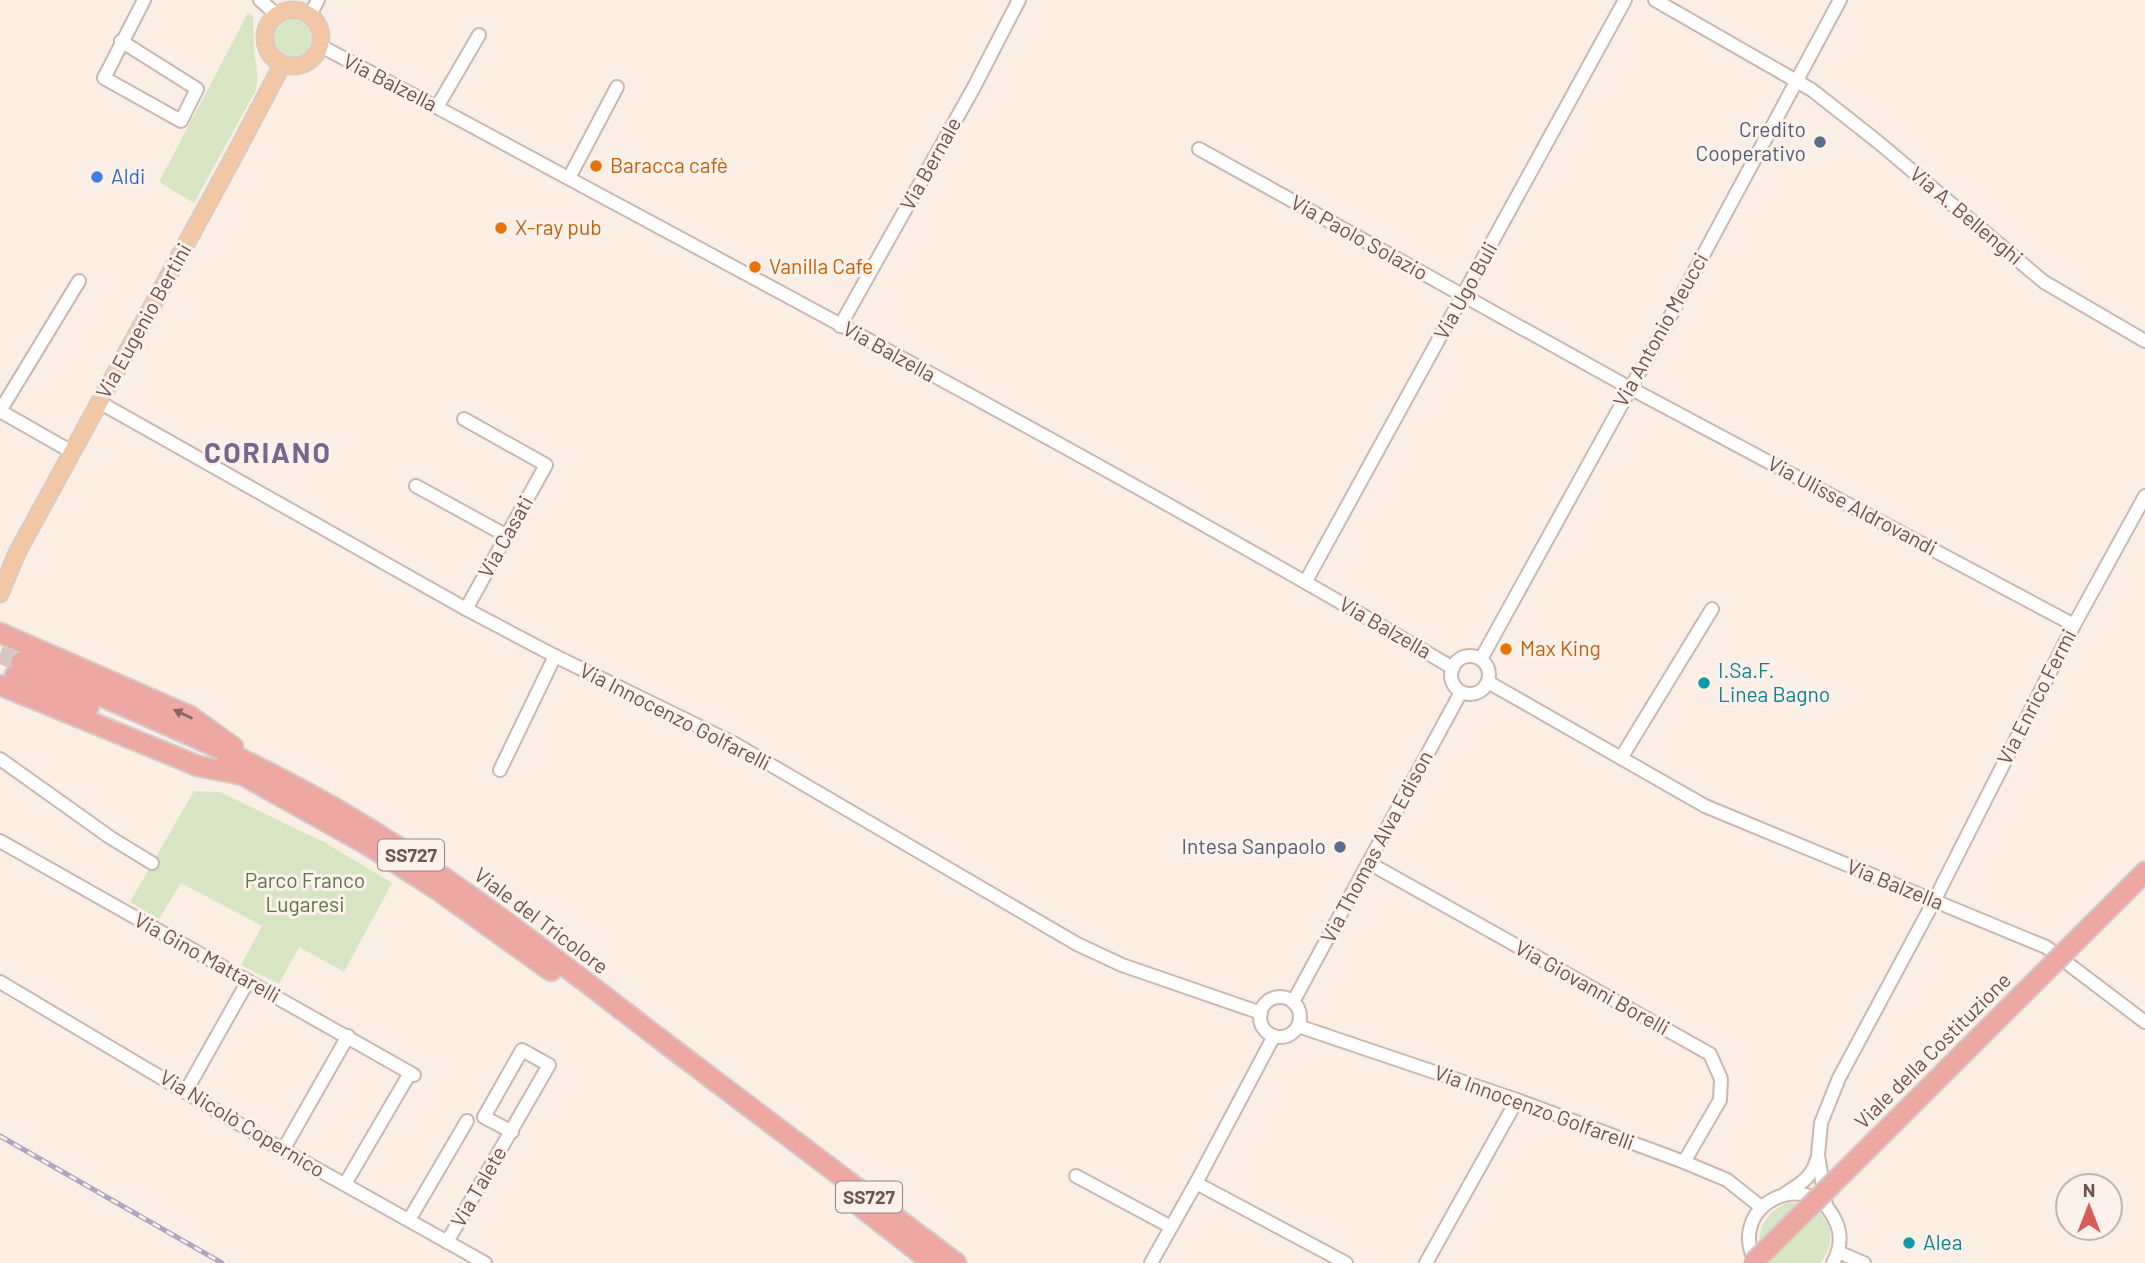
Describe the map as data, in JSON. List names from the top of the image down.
{
  "streets": {
    "highway": ["SS727", "Viale del Tricolore", "Viale della Costituzione"],
    "main road": ["Via Eugenio Bertini"],
    "street": [
      "Via Balzella",
      "Via Bernale",
      "Via A. Bellenghi",
      "Via Paolo Solazio",
      "Via Ugo Buli",
      "Via Antonio Meucci",
      "Via Ulisse Aldrovandi",
      "Via Casati",
      "Via Enrico Fermi",
      "Via Innocenzo Golfarelli",
      "Via Thomas Alva Edison",
      "Via Gino Mattarelli",
      "Via Giovanni Borelli",
      "Via Nicolò Copernico",
      "Via Talete"
    ]
  },
  "crossings": [
    ["Via Balzella", "Via Bernale"],
    ["Via Balzella", "Via Ugo Buli"],
    ["Via Balzella", "Via Eugenio Bertini"],
    ["Via Balzella", "Via Antonio Meucci"],
    ["Via Balzella", "Via Enrico Fermi"],
    ["Via Balzella", "Via Thomas Alva Edison"],
    ["Via A. Bellenghi", "Via Antonio Meucci"],
    ["Via Paolo Solazio", "Via Ugo Buli"],
    ["Via Paolo Solazio", "Via Antonio Meucci"],
    ["Via Paolo Solazio", "Via Ulisse Aldrovandi"],
    ["Via Eugenio Bertini", "Via Innocenzo Golfarelli"],
    ["Via Antonio Meucci", "Via Ulisse Aldrovandi"],
    ["Via Antonio Meucci", "Via Thomas Alva Edison"],
    ["Via Ulisse Aldrovandi", "Via Enrico Fermi"],
    ["Via Casati", "Via Innocenzo Golfarelli"],
    ["Via Innocenzo Golfarelli", "Via Thomas Alva Edison"],
    ["Via Innocenzo Golfarelli", "Via Giovanni Borelli"],
    ["Via Thomas Alva Edison", "Via Giovanni Borelli"],
    ["Via Gino Mattarelli", "Via Nicolò Copernico"],
    ["Via Nicolò Copernico", "Via Talete"]
  ],
  "districts": ["CORIANO"],
  "parks": ["Parco Franco Lugaresi"],
  "places": [
    "Credito Cooperativo",
    "Baracca cafè",
    "Aldi",
    "X-ray pub",
    "Vanilla Cafe",
    "Max King",
    "I.Sa.F. Linea Bagno",
    "Intesa Sanpaolo",
    "Alea"
  ],
  "north": "top"
}
